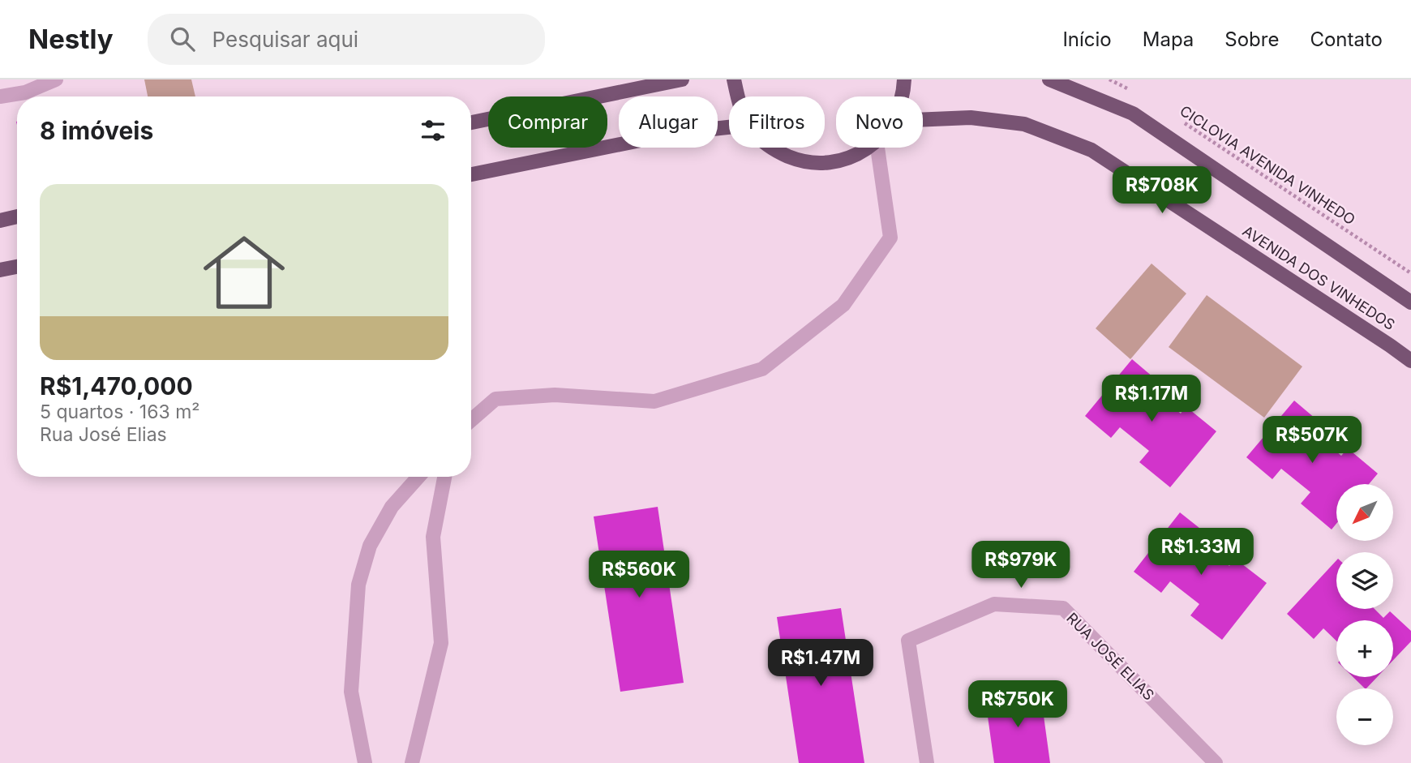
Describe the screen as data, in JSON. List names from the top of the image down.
{
  "streets": {
    "main road": ["AVENIDA DOS VINHEDOS"],
    "street": ["RUA JOSÉ ELIAS"],
    "path": ["CICLOVIA AVENIDA VINHEDO"]
  },
  "north": "bottom left",
  "page": {
    "header": "Nestly",
    "search": "Pesquisar aqui",
    "nav": [
      "Início",
      "Mapa",
      "Sobre",
      "Contato"
    ],
    "chip": [
      "Comprar",
      "Alugar",
      "Filtros",
      "Novo"
    ],
    "heading": "8 imóveis",
    "list": [
      {
        "name": "R$1,470,000",
        "note": "5 quartos · 163 m² · Rua José Elias"
      }
    ],
    "price": [
      "R$708K",
      "R$1.17M",
      "R$507K",
      "R$1.33M",
      "R$979K",
      "R$560K",
      "R$1.47M",
      "R$750K"
    ],
    "map_buttons": ["+", "−"]
  }
}
